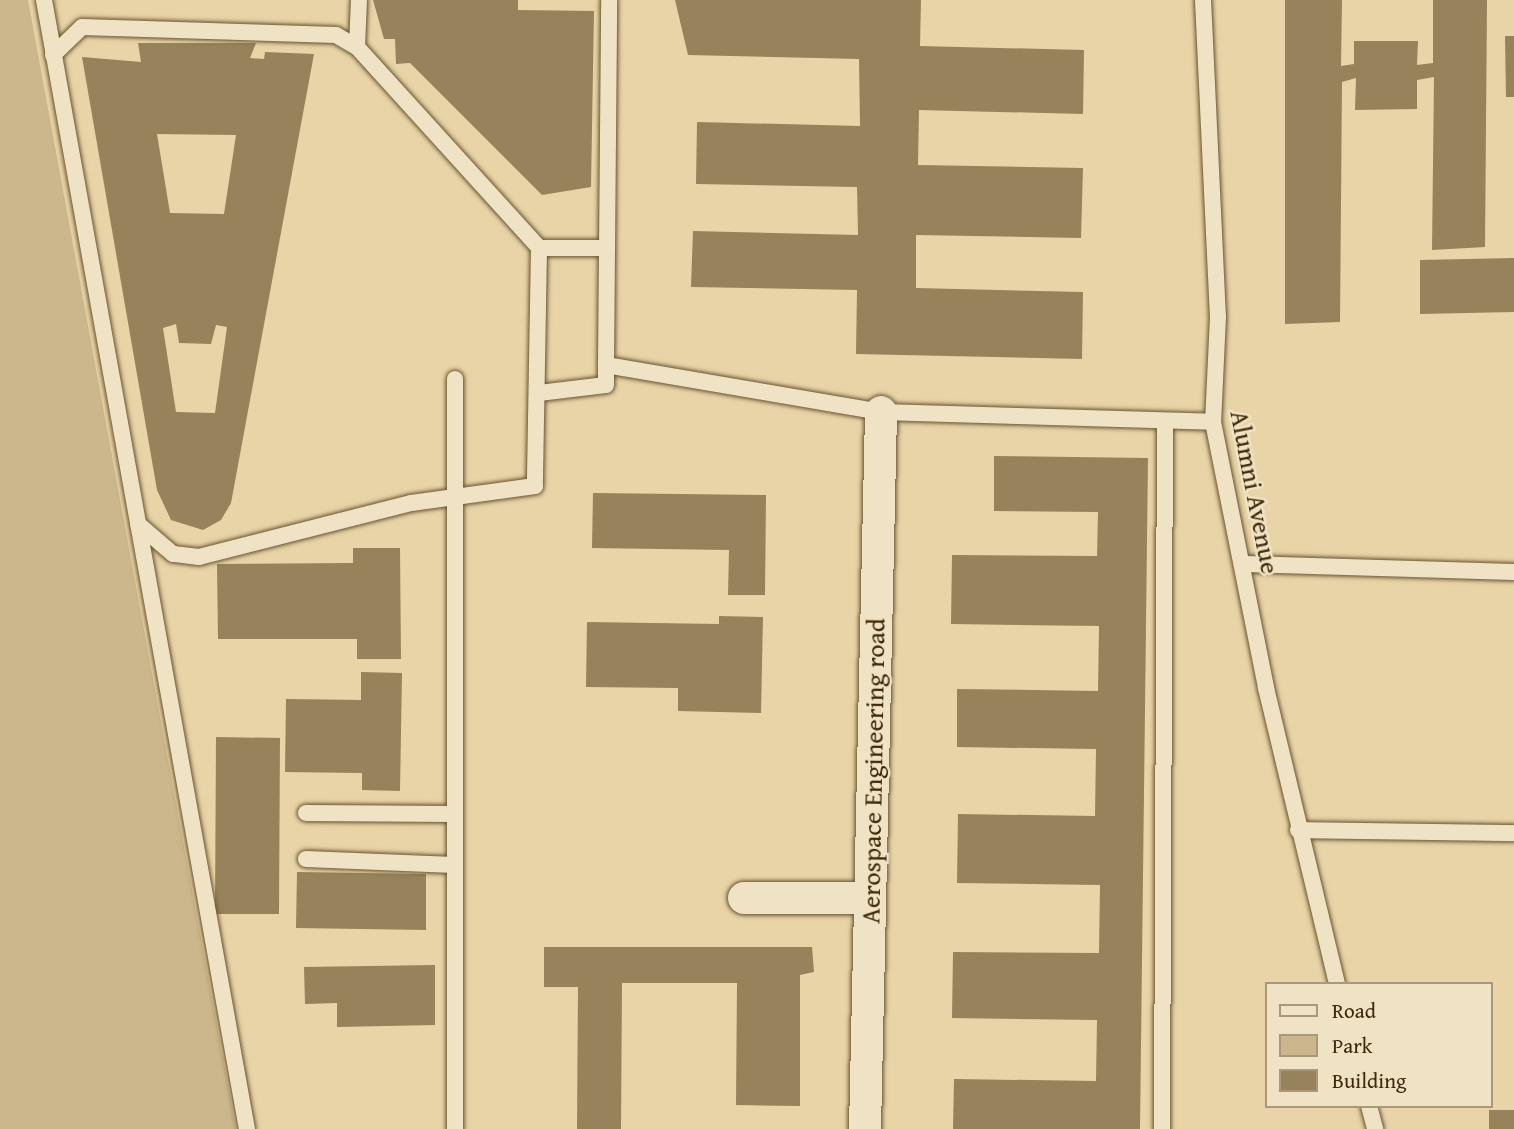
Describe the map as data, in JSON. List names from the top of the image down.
{
  "streets": {
    "street": ["Aerospace Engineering road"],
    "lane": ["Alumni Avenue"]
  },
  "legend": ["Road", "Park", "Building"]
}
